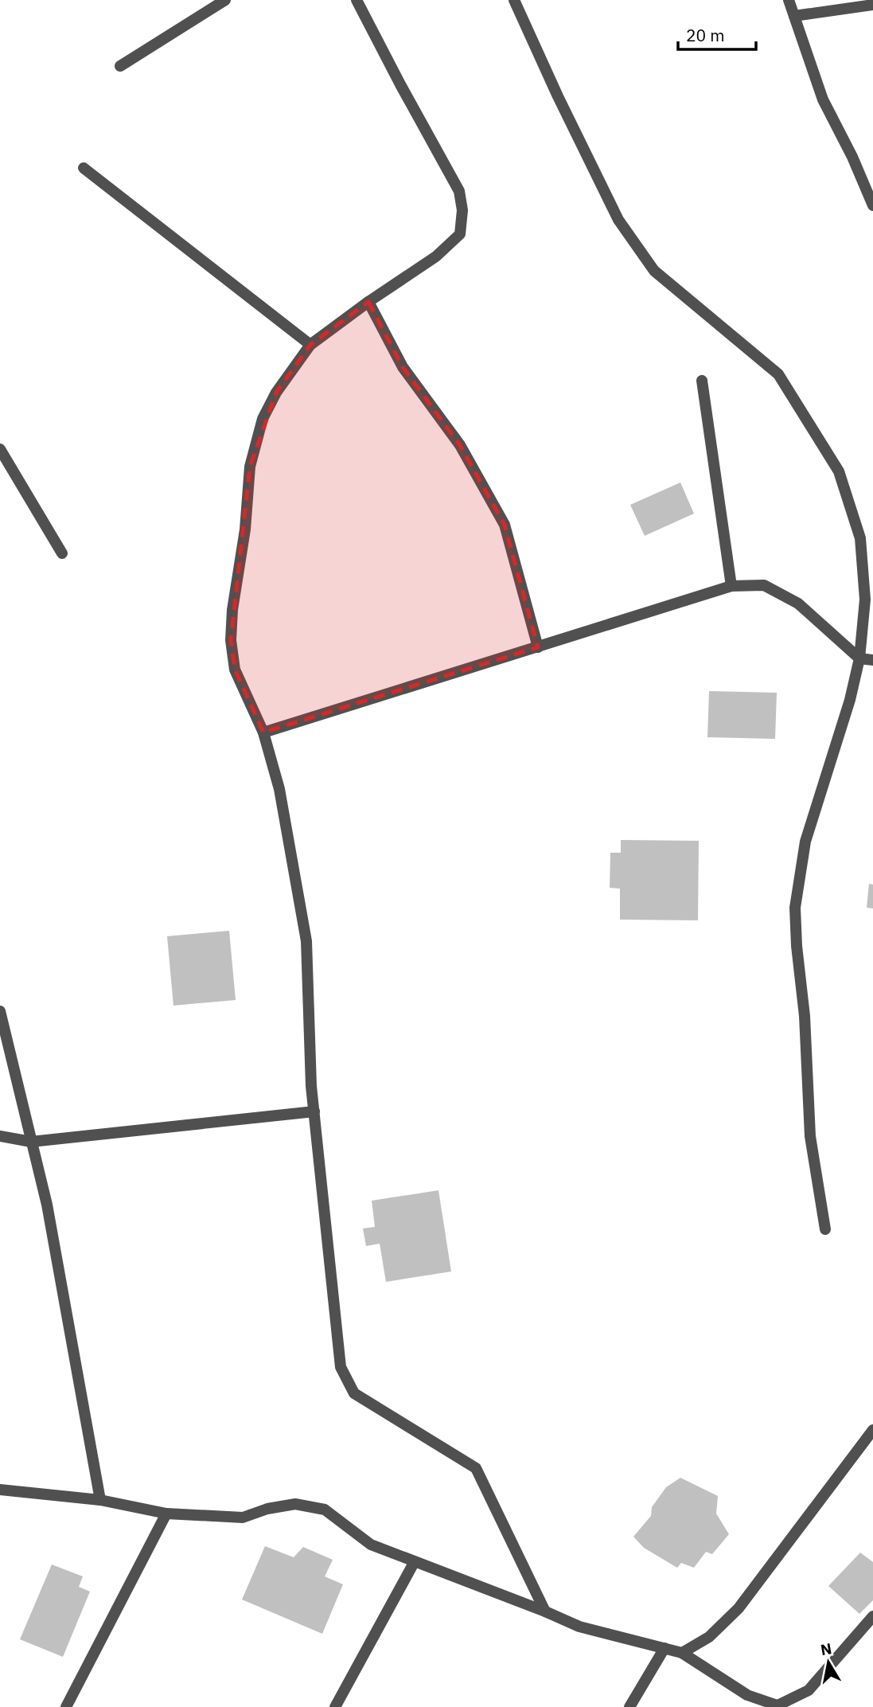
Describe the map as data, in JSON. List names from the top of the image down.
{
  "scale_bar": "20 m",
  "north": "top"
}
